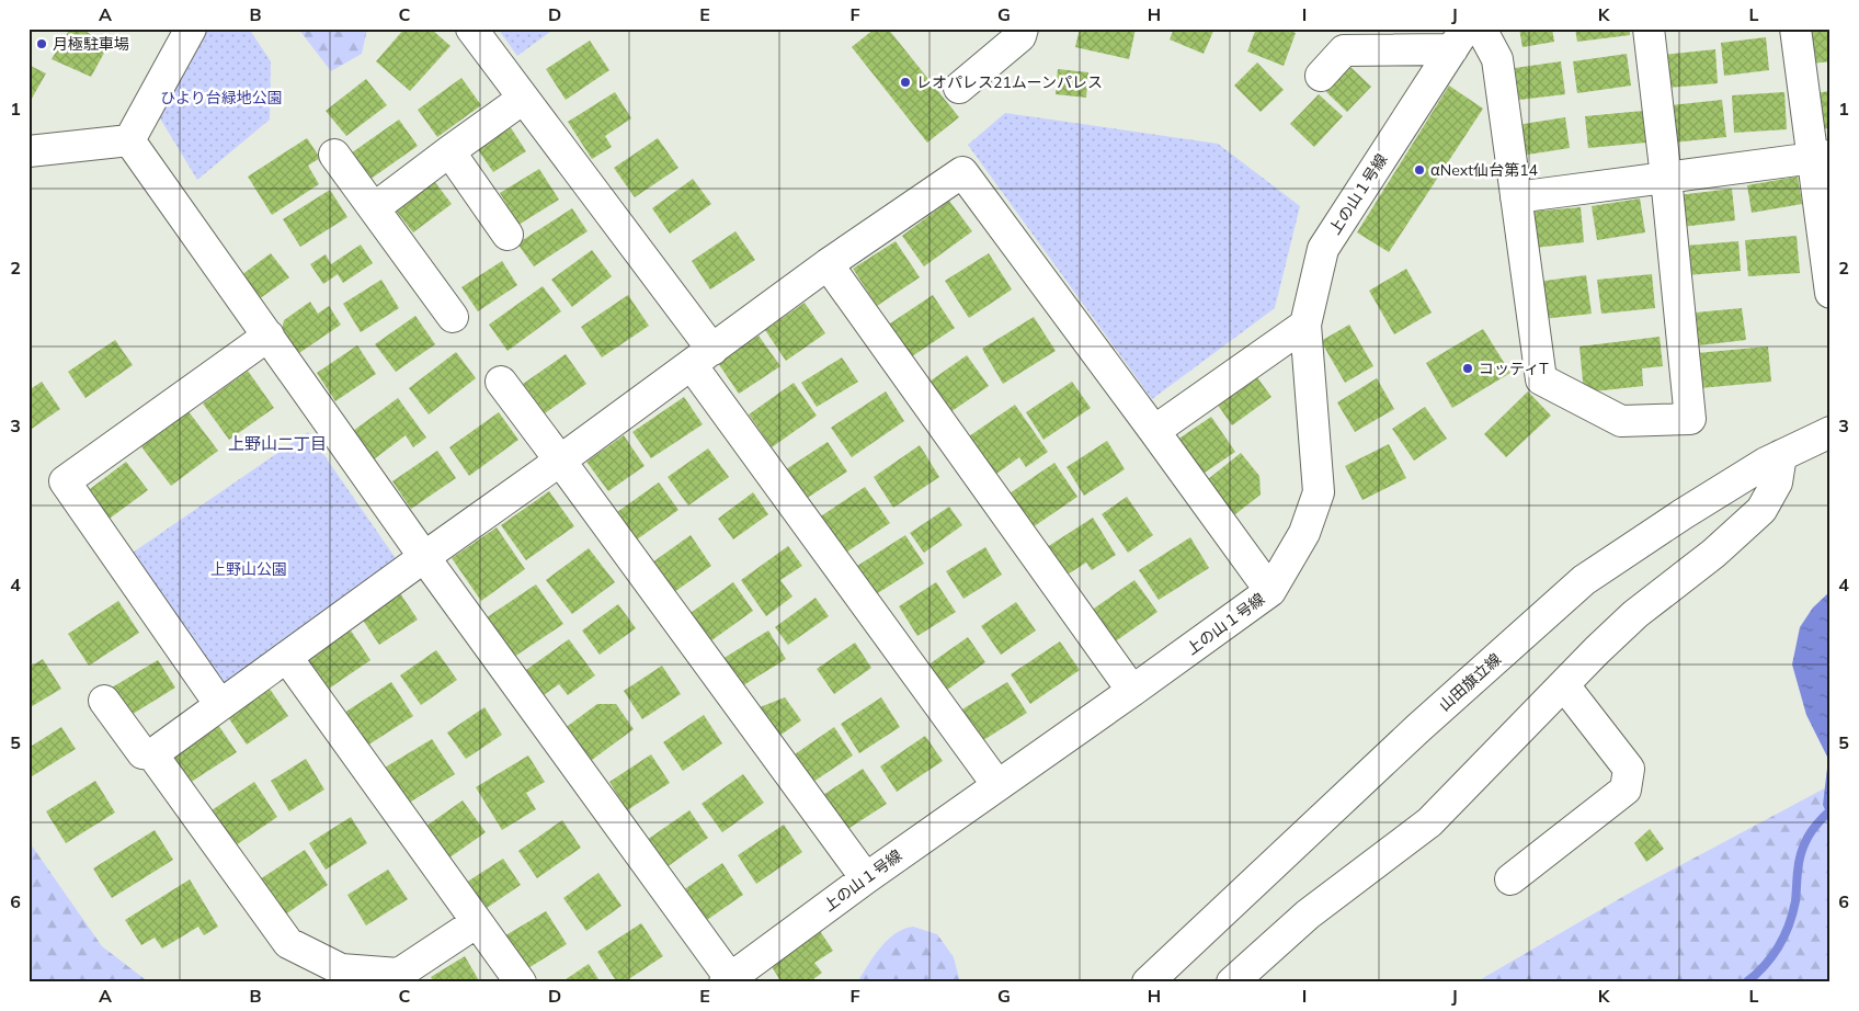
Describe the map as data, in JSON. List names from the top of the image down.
{
  "streets": {
    "street": ["上の山１号線", "山田旗立線"]
  },
  "districts": ["上野山二丁目"],
  "parks": ["ひより台緑地公園", "上野山公園"],
  "places": [
    "月極駐車場",
    "レオパレス21ムーンパレス",
    "αNext仙台第14",
    "コッティT"
  ],
  "grid": {
    "columns": [
      "A",
      "B",
      "C",
      "D",
      "E",
      "F",
      "G",
      "H",
      "I",
      "J",
      "K",
      "L"
    ],
    "rows": [
      "1",
      "2",
      "3",
      "4",
      "5",
      "6"
    ]
  }
}
